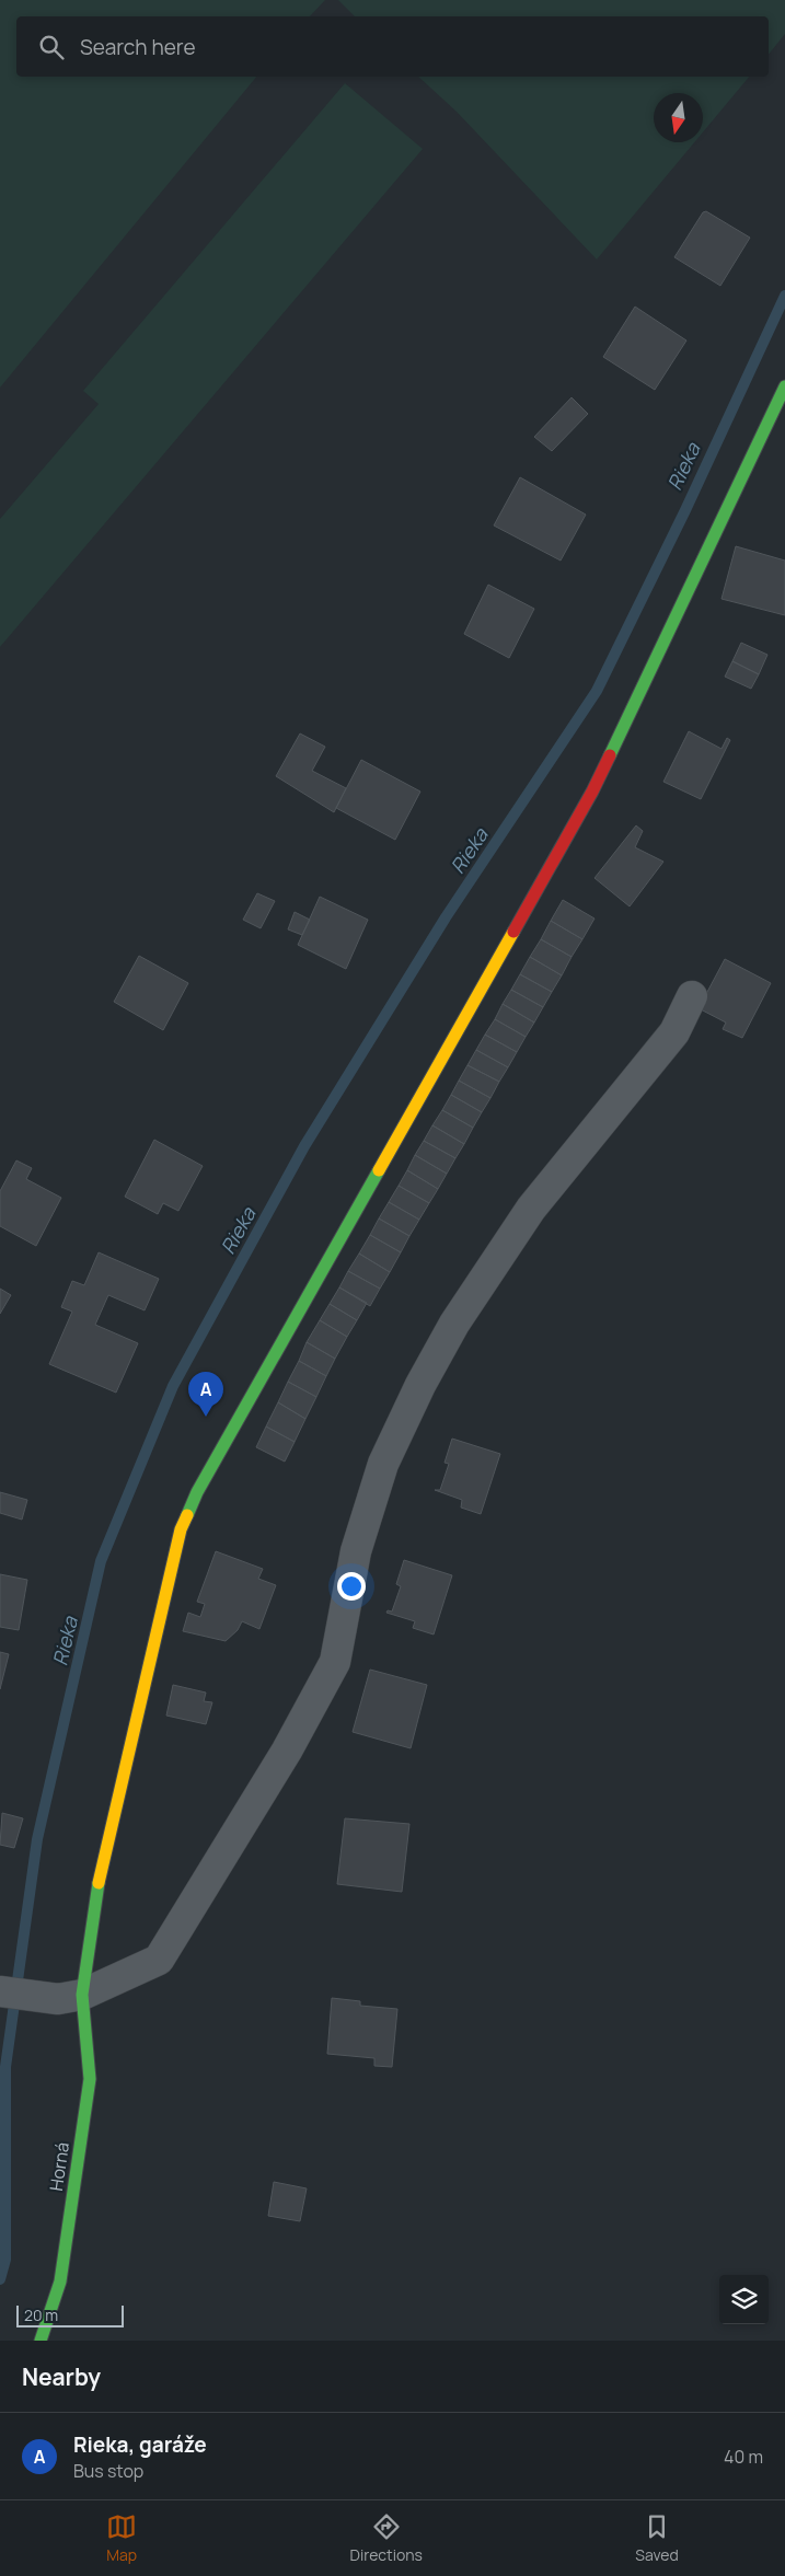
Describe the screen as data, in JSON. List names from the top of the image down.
{
  "streets": {
    "street": ["Horná"]
  },
  "water": ["Rieka"],
  "scale_bar": "20 m",
  "north": "bottom",
  "page": {
    "search": "Search here",
    "pins": "A",
    "scale": "20 m",
    "heading": "Nearby",
    "list": [
      {
        "mark": "A",
        "name": "Rieka, garáže",
        "note": "Bus stop",
        "value": "40 m"
      }
    ],
    "nav": ["Map", "Directions", "Saved"]
  }
}
